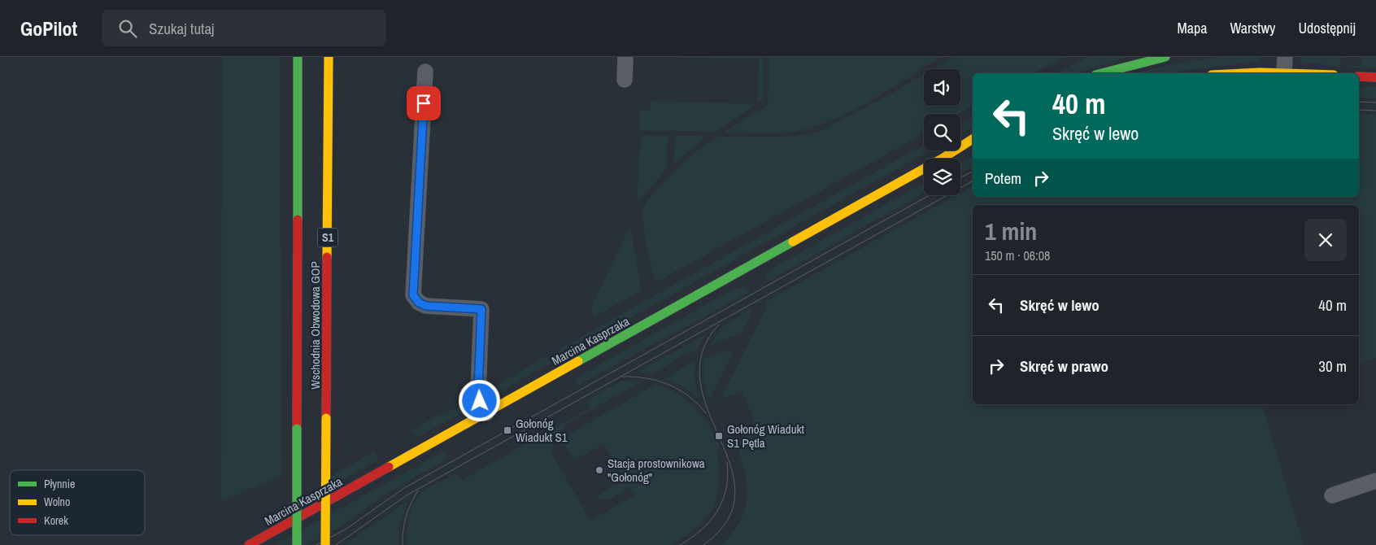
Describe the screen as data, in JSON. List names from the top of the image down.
{
  "streets": {
    "main road": ["S1", "Wschodnia Obwodowa GOP", "Marcina Kasprzaka"]
  },
  "places": {
    "transit": ["Gołonóg Wiadukt S1", "Gołonóg Wiadukt S1 Pętla"],
    "other": ["Stacja prostownikowa \"Gołonóg\""]
  },
  "legend": ["Płynnie", "Wolno", "Korek"],
  "page": {
    "header": "GoPilot",
    "search": "Szukaj tutaj",
    "nav": ["Mapa", "Warstwy", "Udostępnij"],
    "turn": ["40 m", "Skręć w lewo"],
    "then": "Potem",
    "heading": ["1 min", "150 m · 06:08"],
    "list": [
      {
        "name": "Skręć w lewo",
        "value": "40 m"
      },
      {
        "name": "Skręć w prawo",
        "value": "30 m"
      }
    ]
  }
}
